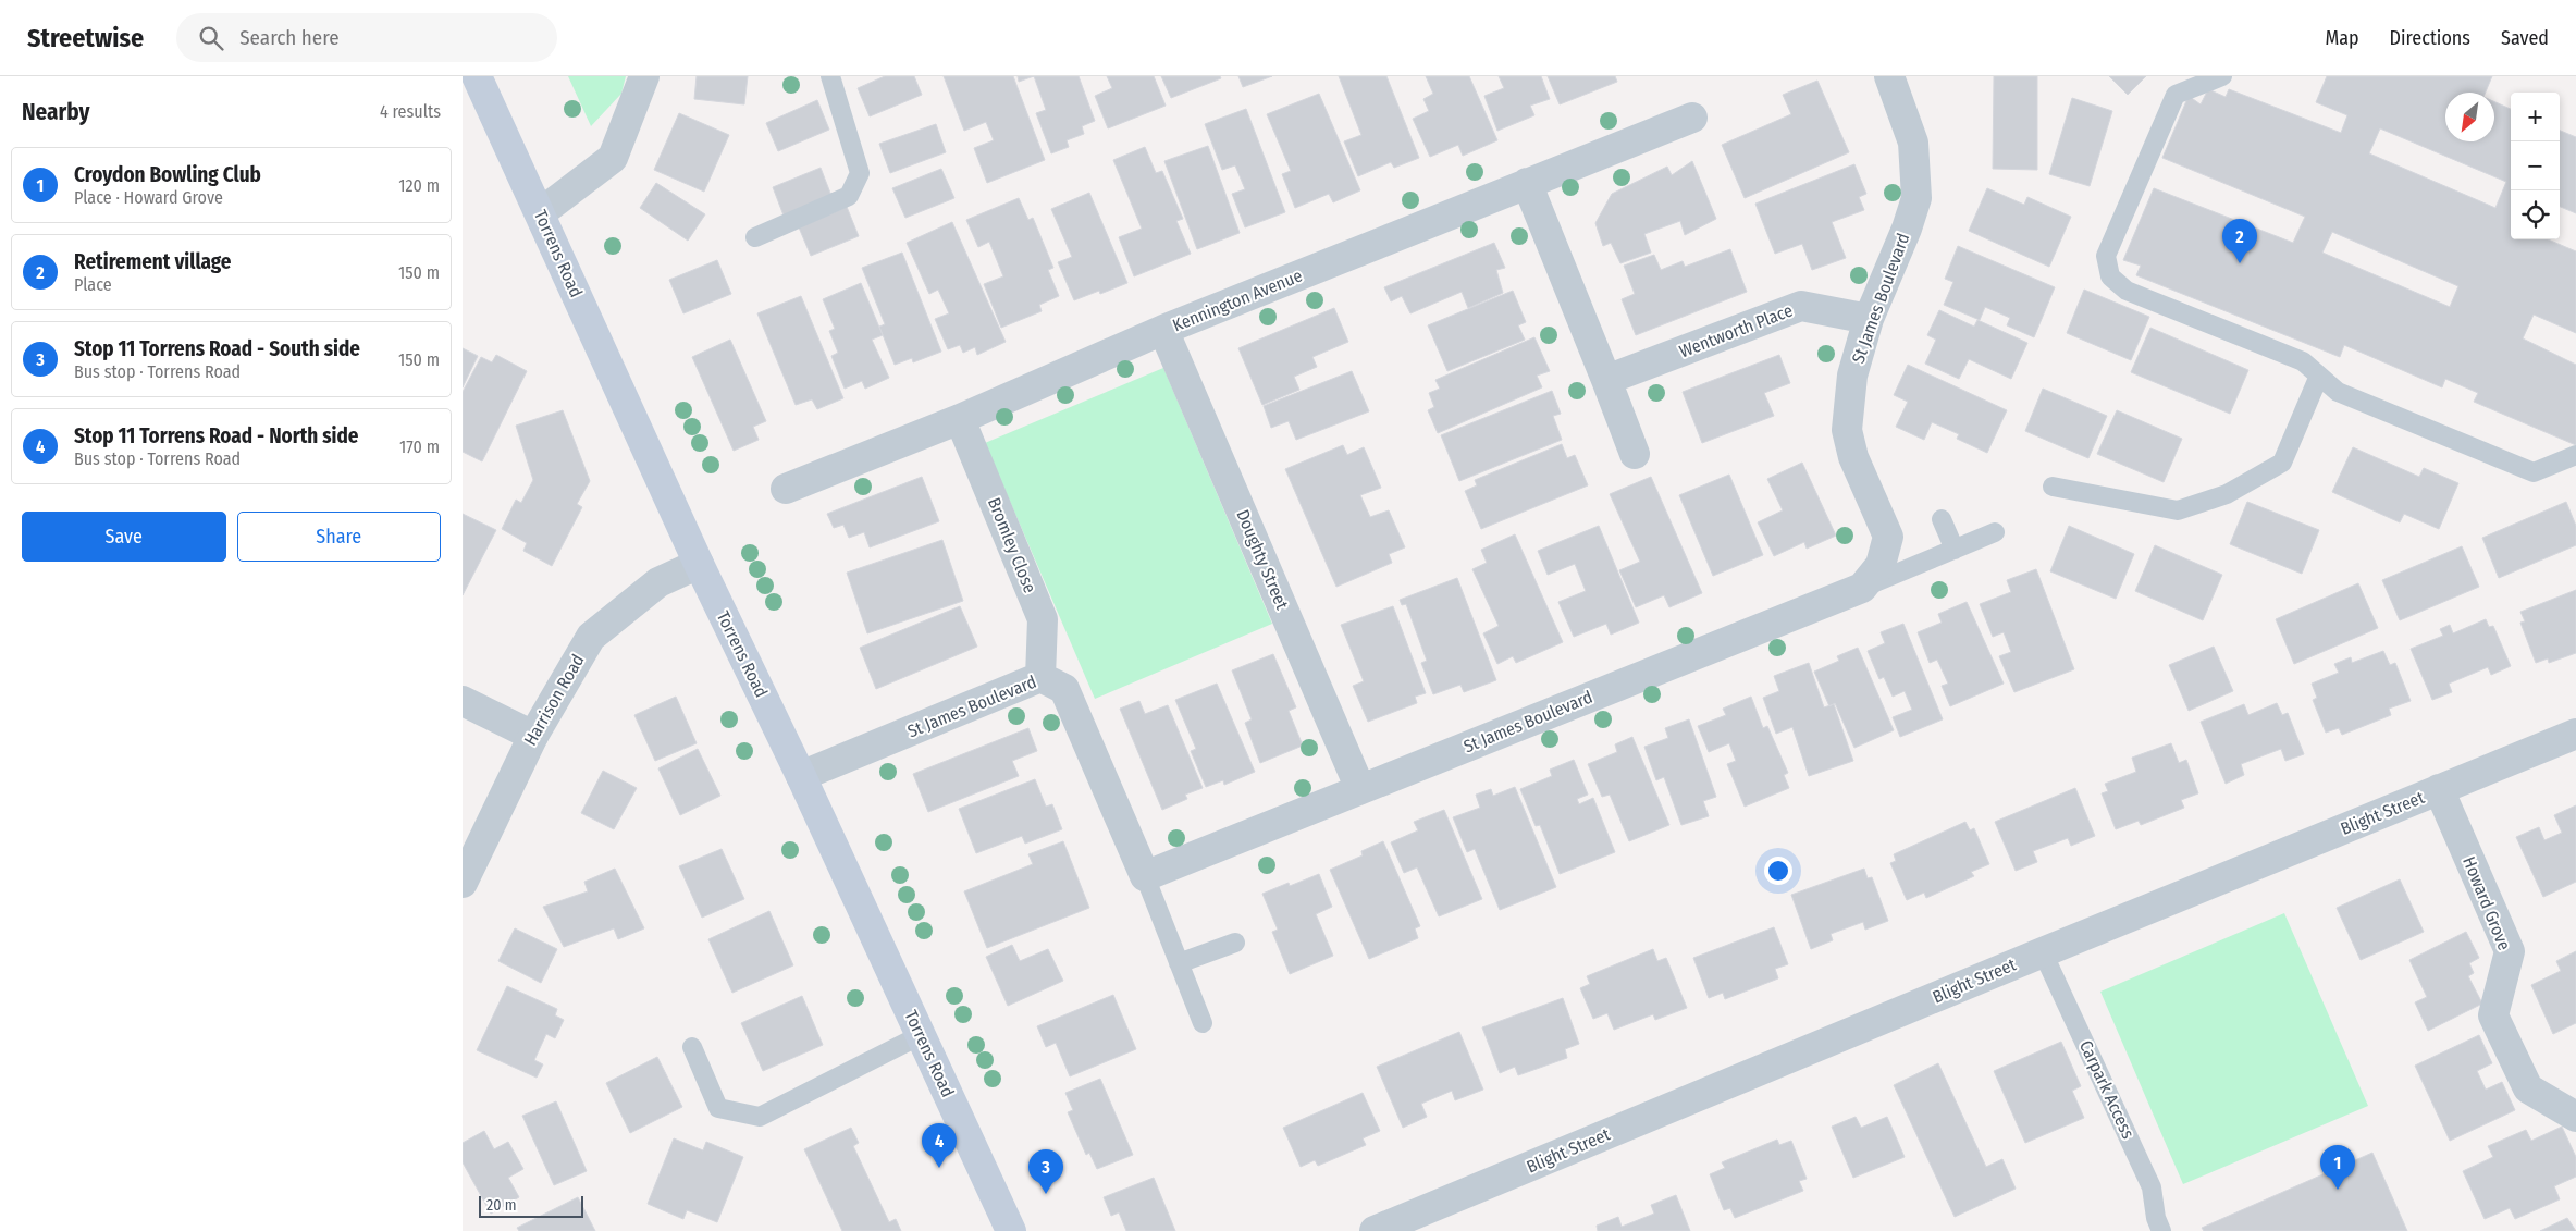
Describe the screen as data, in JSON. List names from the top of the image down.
{
  "streets": {
    "main road": ["Torrens Road"],
    "street": [
      "St James Boulevard",
      "Kennington Avenue",
      "Wentworth Place",
      "Bromley Close",
      "Doughty Street",
      "Harrison Road",
      "Blight Street",
      "Howard Grove"
    ],
    "lane": ["Carpark Access"]
  },
  "crossings": [
    ["Torrens Road", "St James Boulevard"],
    ["Torrens Road", "Harrison Road"],
    ["St James Boulevard", "Wentworth Place"],
    ["St James Boulevard", "Bromley Close"],
    ["St James Boulevard", "Doughty Street"],
    ["Kennington Avenue", "Bromley Close"],
    ["Kennington Avenue", "Doughty Street"],
    ["Blight Street", "Howard Grove"],
    ["Blight Street", "Carpark Access"]
  ],
  "scale_bar": "20 m",
  "north": "bottom left",
  "page": {
    "header": "Streetwise",
    "search": "Search here",
    "nav": ["Map", "Directions", "Saved"],
    "heading": ["Nearby", "4 results"],
    "map_buttons": ["+", "−"],
    "list": [
      {
        "mark": "1",
        "name": "Croydon Bowling Club",
        "note": "Place · Howard Grove",
        "value": "120 m"
      },
      {
        "mark": "2",
        "name": "Retirement village",
        "note": "Place",
        "value": "150 m"
      },
      {
        "mark": "3",
        "name": "Stop 11 Torrens Road - South side",
        "note": "Bus stop · Torrens Road",
        "value": "150 m"
      },
      {
        "mark": "4",
        "name": "Stop 11 Torrens Road - North side",
        "note": "Bus stop · Torrens Road",
        "value": "170 m"
      }
    ],
    "pins": [
      "2",
      "4",
      "1",
      "3"
    ],
    "buttons": ["Save", "Share"],
    "scale": "20 m"
  }
}
